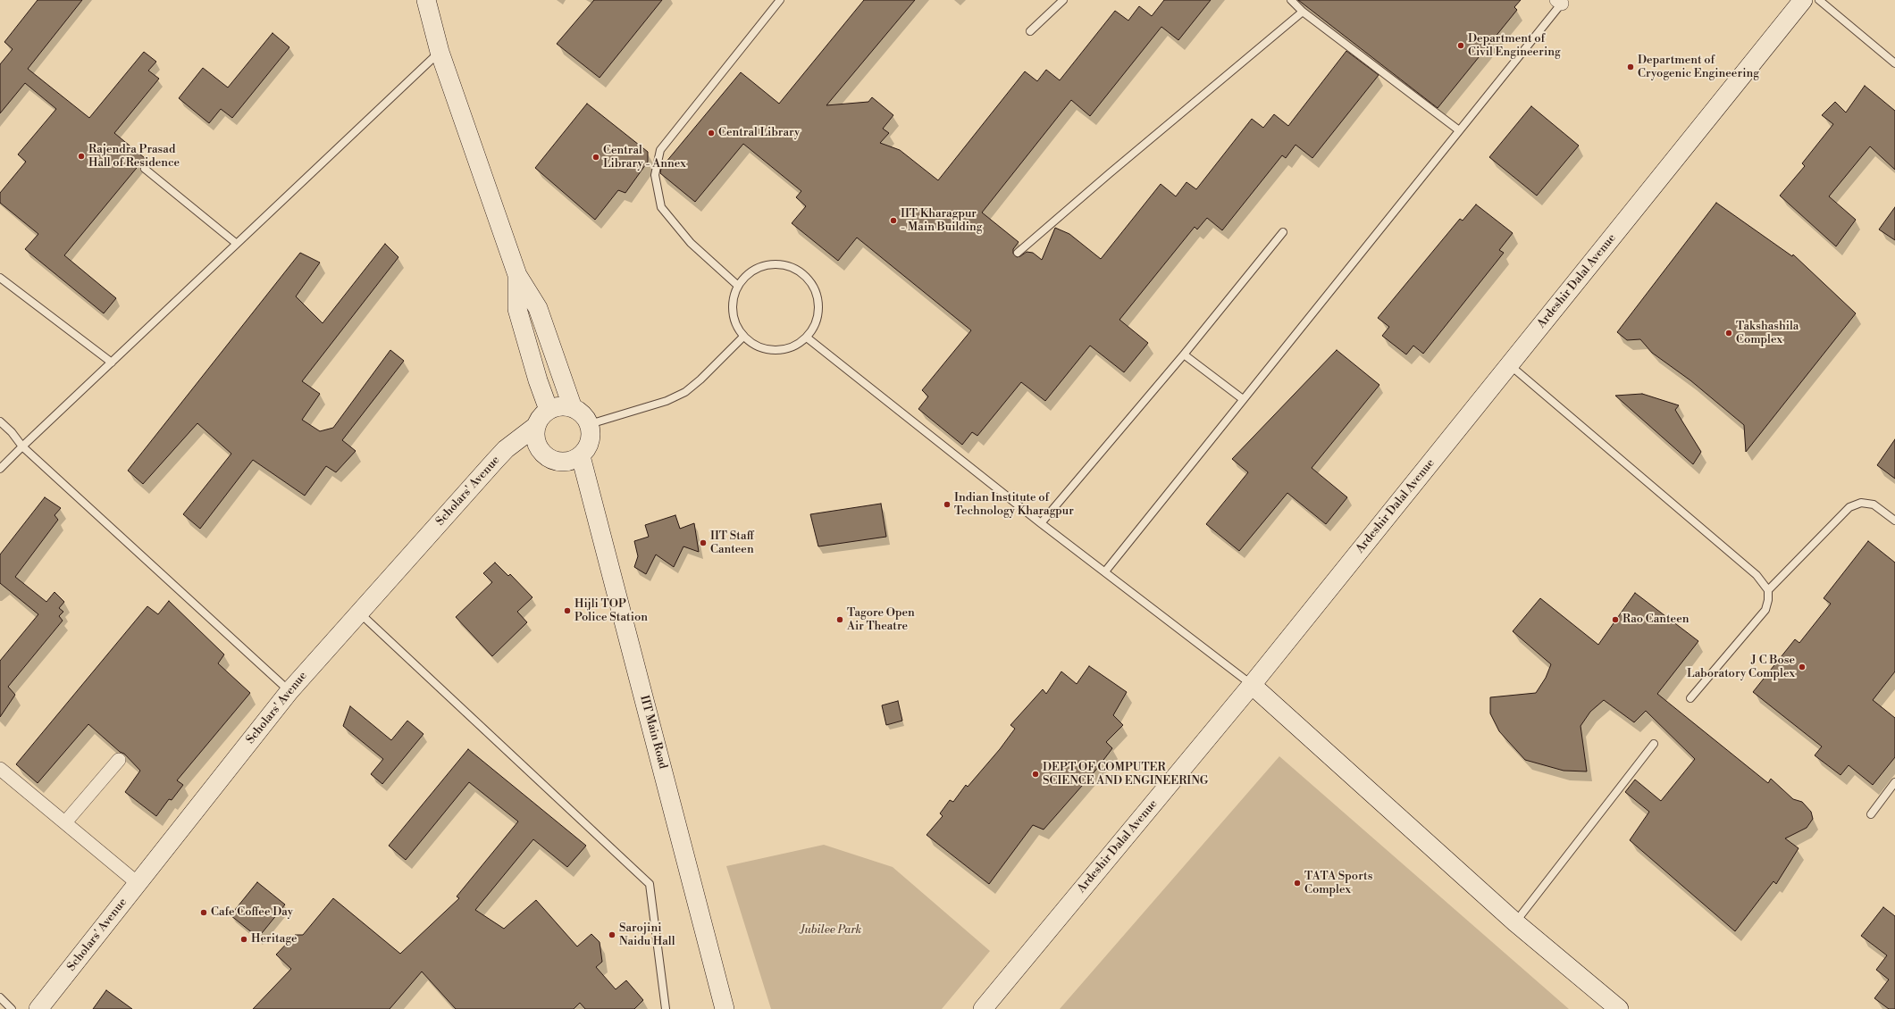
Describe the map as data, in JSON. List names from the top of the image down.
{
  "streets": {
    "street": ["Ardeshir Dalal Avenue", "Scholars' Avenue", "IIT Main Road"]
  },
  "crossings": [
    ["Scholars' Avenue", "IIT Main Road"]
  ],
  "parks": ["Jubilee Park"],
  "places": [
    "Department of Civil Engineering",
    "Department of Cryogenic Engineering",
    "Central Library",
    "Rajendra Prasad Hall of Residence",
    "Central Library - Annex",
    "IIT Kharagpur - Main Building",
    "Takshashila Complex",
    "Indian Institute of Technology Kharagpur",
    "IIT Staff Canteen",
    "Hijli TOP Police Station",
    "Tagore Open Air Theatre",
    "Rao Canteen",
    "J C Bose Laboratory Complex",
    "DEPT OF COMPUTER SCIENCE AND ENGINEERING",
    "TATA Sports Complex",
    "Cafe Coffee Day",
    "Sarojini Naidu Hall",
    "Heritage"
  ]
}
